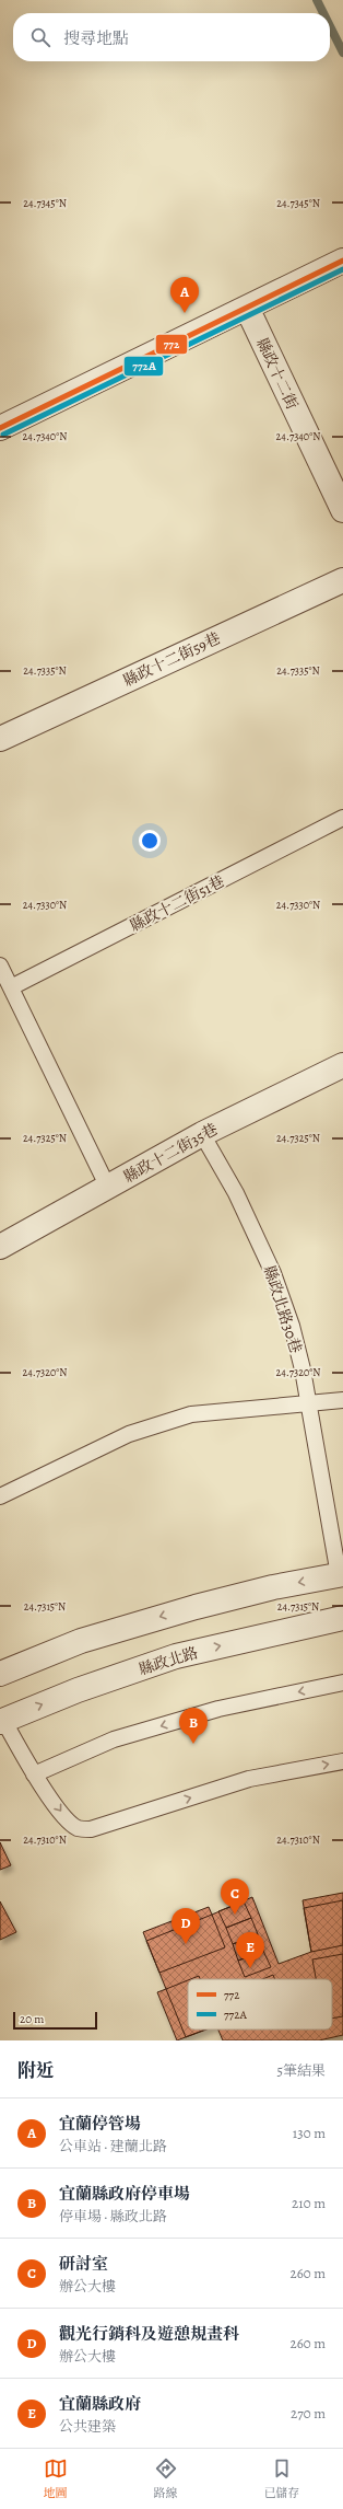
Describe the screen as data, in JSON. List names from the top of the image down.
{
  "streets": {
    "street": [
      "縣政十二街",
      "縣政十二街59巷",
      "縣政十二街35巷",
      "縣政北路"
    ],
    "lane": ["縣政十二街51巷", "縣政北路30巷"]
  },
  "crossings": [
    ["縣政十二街35巷", "縣政北路30巷"]
  ],
  "lines": ["transit line 772", "transit line 772A"],
  "legend": ["772", "772A"],
  "scale_bar": "20 m",
  "page": {
    "search": "搜尋地點",
    "pins": [
      "A",
      "B",
      "C",
      "D",
      "E"
    ],
    "scale": "20 m",
    "heading": ["附近", "5筆結果"],
    "list": [
      {
        "mark": "A",
        "name": "宜蘭停管場",
        "note": "公車站 · 建蘭北路",
        "value": "130 m"
      },
      {
        "mark": "B",
        "name": "宜蘭縣政府停車場",
        "note": "停車場 · 縣政北路",
        "value": "210 m"
      },
      {
        "mark": "C",
        "name": "研討室",
        "note": "辦公大樓",
        "value": "260 m"
      },
      {
        "mark": "D",
        "name": "觀光行銷科及遊憩規畫科",
        "note": "辦公大樓",
        "value": "260 m"
      },
      {
        "mark": "E",
        "name": "宜蘭縣政府",
        "note": "公共建築",
        "value": "270 m"
      }
    ],
    "nav": ["地圖", "路線", "已儲存"]
  },
  "coordinates": [
    "24.7345°N",
    "24.7340°N",
    "24.7335°N",
    "24.7330°N",
    "24.7325°N",
    "24.7320°N",
    "24.7315°N",
    "24.7310°N"
  ]
}
